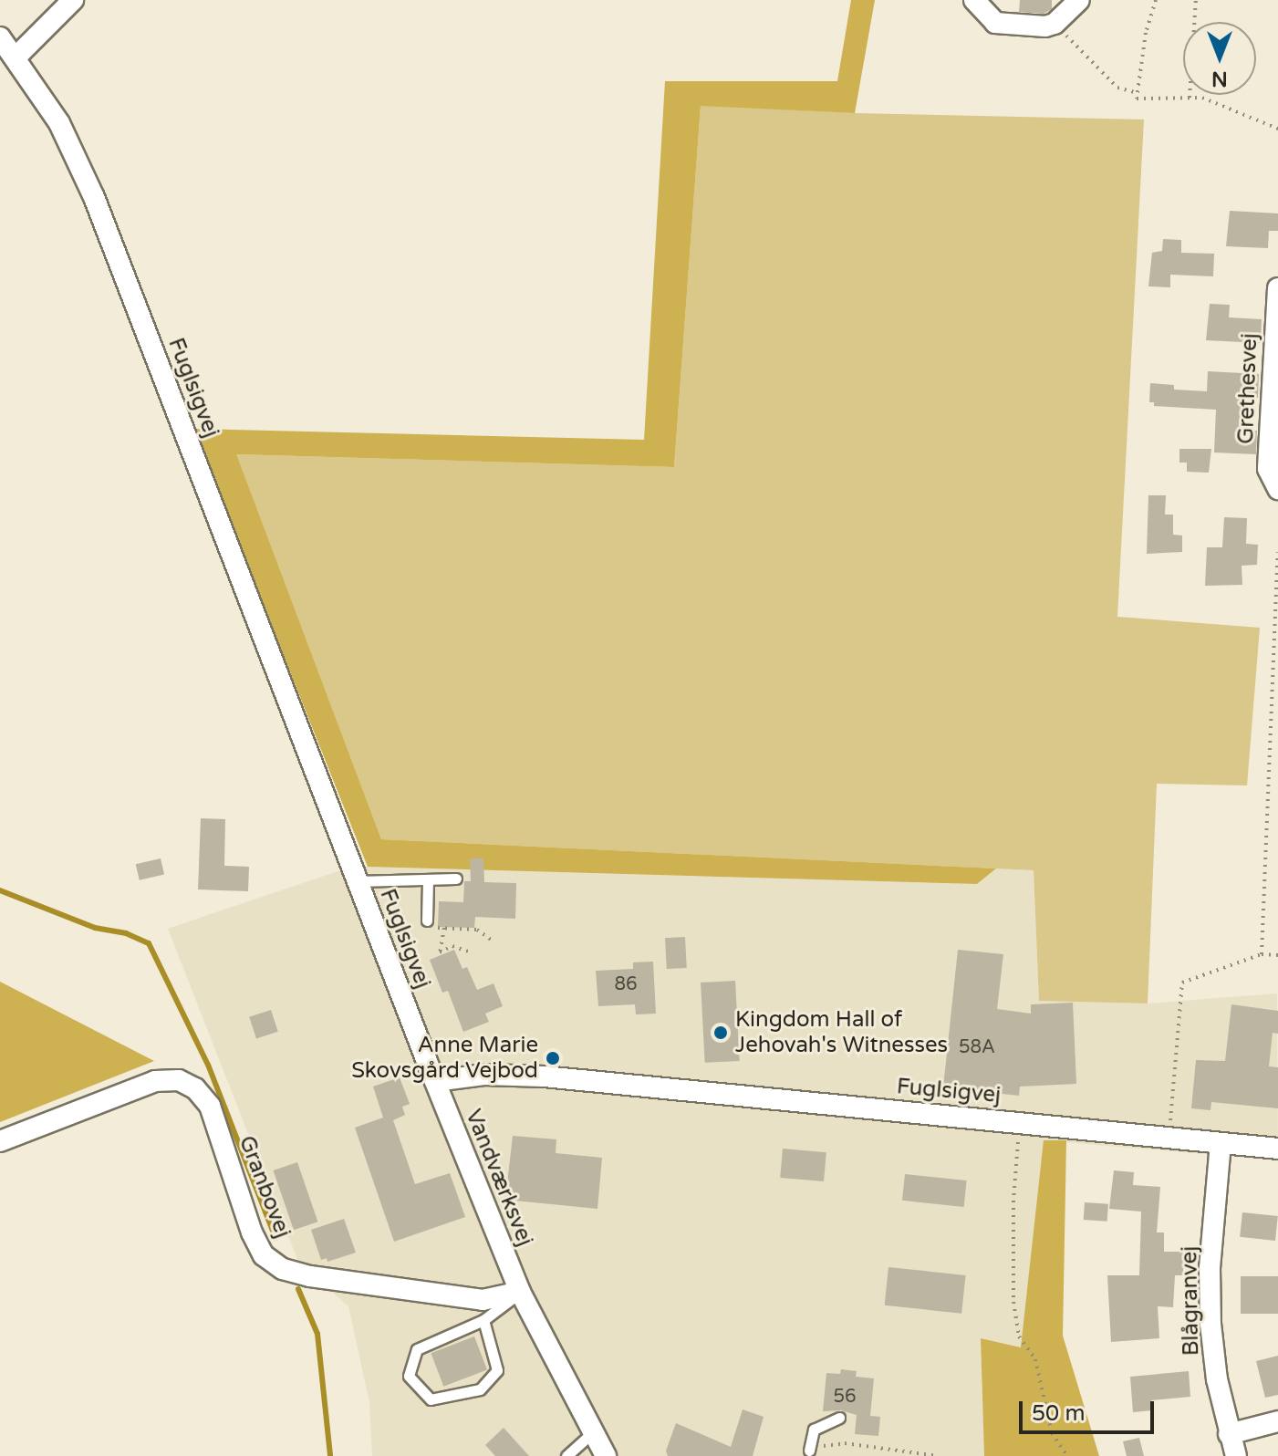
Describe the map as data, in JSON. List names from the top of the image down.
{
  "streets": {
    "street": [
      "Fuglsigvej",
      "Grethesvej",
      "Vandværksvej",
      "Granbovej",
      "Blågranvej"
    ]
  },
  "crossings": [
    ["Fuglsigvej", "Vandværksvej"],
    ["Fuglsigvej", "Blågranvej"],
    ["Vandværksvej", "Granbovej"]
  ],
  "places": ["Kingdom Hall of Jehovah's Witnesses", "Anne Marie Skovsgård Vejbod"],
  "house_numbers": ["86", "58A", "56"],
  "scale_bar": "50 m",
  "north": "bottom"
}
